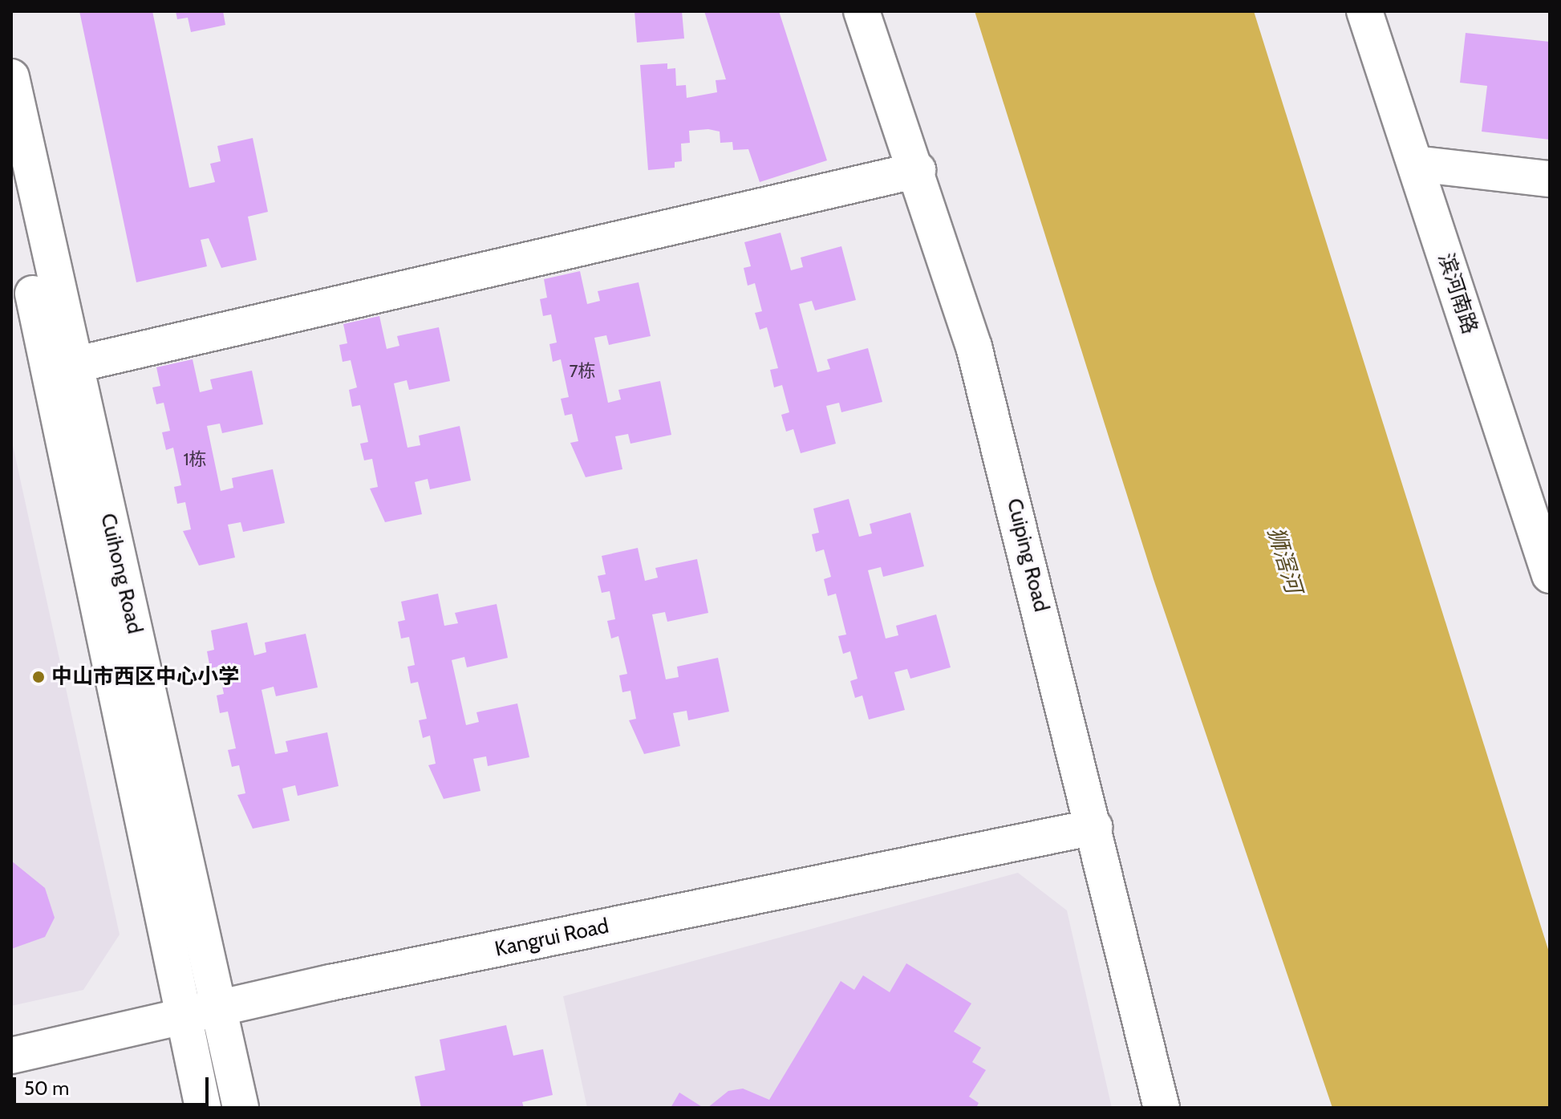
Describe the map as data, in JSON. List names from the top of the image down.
{
  "streets": {
    "street": [
      "滨河南路",
      "Cuiping Road",
      "Cuihong Road",
      "Kangrui Road"
    ]
  },
  "crossings": [
    ["Cuiping Road", "Kangrui Road"],
    ["Cuihong Road", "Kangrui Road"]
  ],
  "water": ["狮滘河"],
  "places": ["中山市西区中心小学"],
  "house_numbers": ["7栋", "1栋"],
  "scale_bar": "50 m"
}
